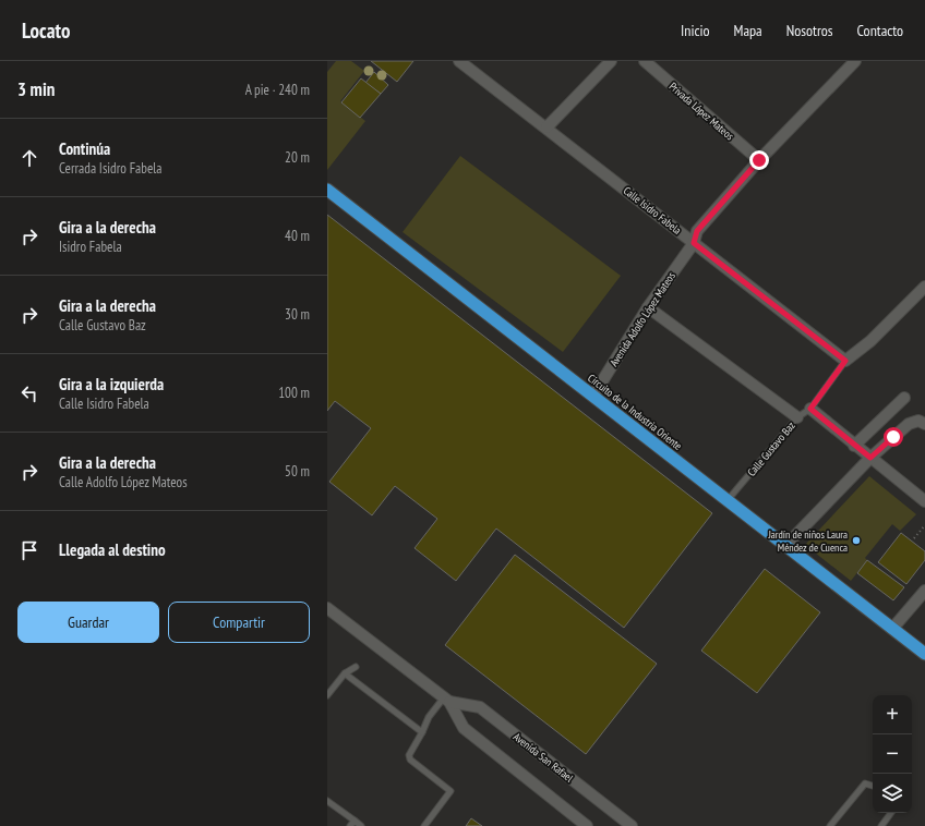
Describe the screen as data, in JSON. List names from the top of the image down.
{
  "streets": {
    "highway": ["Circuito de la Industria Oriente"],
    "street": [
      "Privada López Mateos",
      "Calle Isidro Fabela",
      "Avenida Adolfo López Mateos",
      "Calle Gustavo Baz",
      "Avenida San Rafael"
    ]
  },
  "crossings": [
    ["Privada López Mateos", "Avenida Adolfo López Mateos"],
    ["Calle Isidro Fabela", "Avenida Adolfo López Mateos"],
    ["Calle Isidro Fabela", "Calle Gustavo Baz"],
    ["Avenida Adolfo López Mateos", "Circuito de la Industria Oriente"],
    ["Circuito de la Industria Oriente", "Calle Gustavo Baz"]
  ],
  "places": ["Jardín de niños Laura Méndez de Cuenca"],
  "page": {
    "header": "Locato",
    "nav": [
      "Inicio",
      "Mapa",
      "Nosotros",
      "Contacto"
    ],
    "heading": ["3 min", "A pie · 240 m"],
    "list": [
      ["Continúa", "Cerrada Isidro Fabela", "20 m"],
      ["Gira a la derecha", "Isidro Fabela", "40 m"],
      ["Gira a la derecha", "Calle Gustavo Baz", "30 m"],
      ["Gira a la izquierda", "Calle Isidro Fabela", "100 m"],
      ["Gira a la derecha", "Calle Adolfo López Mateos", "50 m"],
      "Llegada al destino"
    ],
    "buttons": ["Guardar", "Compartir"],
    "map_buttons": ["+", "−"]
  }
}
